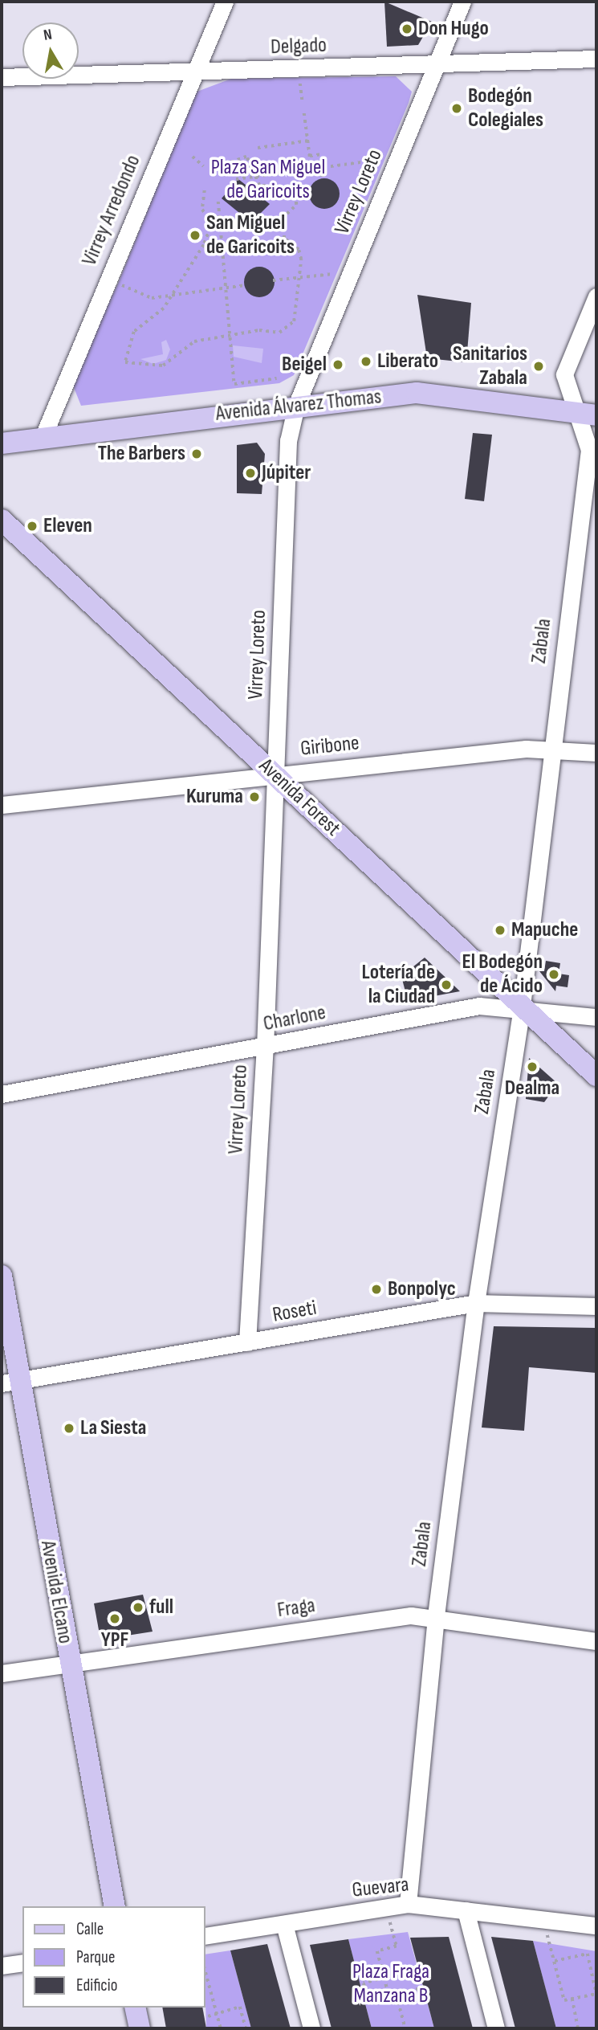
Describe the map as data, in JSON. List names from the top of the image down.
{
  "streets": {
    "main road": ["Avenida Álvarez Thomas", "Avenida Forest", "Avenida Elcano"],
    "street": [
      "Delgado",
      "Virrey Loreto",
      "Virrey Arredondo",
      "Zabala",
      "Giribone",
      "Charlone",
      "Roseti",
      "Fraga",
      "Guevara"
    ]
  },
  "crossings": [
    ["Delgado", "Virrey Loreto"],
    ["Delgado", "Virrey Arredondo"],
    ["Virrey Loreto", "Avenida Álvarez Thomas"],
    ["Virrey Loreto", "Giribone"],
    ["Virrey Loreto", "Avenida Forest"],
    ["Virrey Loreto", "Charlone"],
    ["Virrey Loreto", "Roseti"],
    ["Virrey Arredondo", "Avenida Álvarez Thomas"],
    ["Avenida Álvarez Thomas", "Zabala"],
    ["Zabala", "Giribone"],
    ["Zabala", "Avenida Forest"],
    ["Zabala", "Charlone"],
    ["Zabala", "Roseti"],
    ["Zabala", "Fraga"],
    ["Zabala", "Guevara"],
    ["Giribone", "Avenida Forest"],
    ["Avenida Forest", "Charlone"],
    ["Roseti", "Avenida Elcano"],
    ["Avenida Elcano", "Fraga"]
  ],
  "parks": ["Plaza San Miguel de Garicoits", "Plaza Fraga Manzana B"],
  "places": [
    "Don Hugo",
    "Bodegón Colegiales",
    "San Miguel de Garicoits",
    "Liberato",
    "Beigel",
    "Sanitarios Zabala",
    "The Barbers",
    "Júpiter",
    "Eleven",
    "Kuruma",
    "Mapuche",
    "El Bodegón de Ácido",
    "Lotería de la Ciudad",
    "Dealma",
    "Bonpolyc",
    "La Siesta",
    "full",
    "YPF"
  ],
  "legend": ["Calle", "Parque", "Edificio"],
  "north": "top"
}
